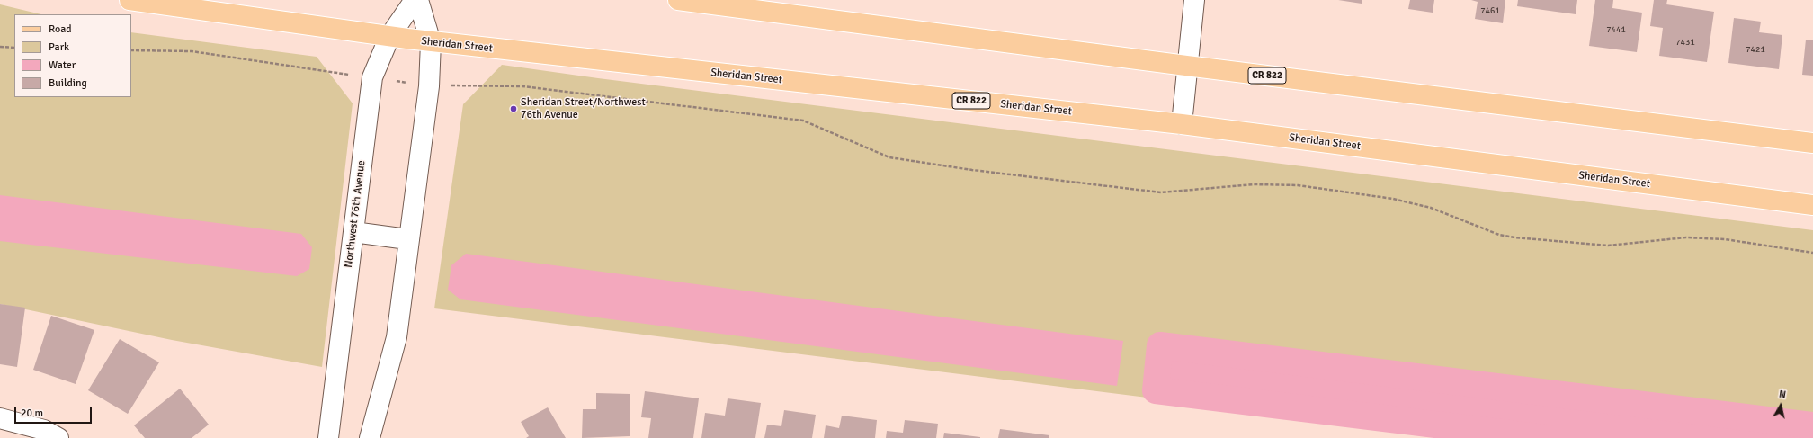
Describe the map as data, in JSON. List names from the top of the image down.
{
  "streets": {
    "main road": ["Sheridan Street", "CR 822"],
    "street": ["Northwest 76th Avenue"]
  },
  "crossings": [
    ["Sheridan Street", "Northwest 76th Avenue"]
  ],
  "places": ["Sheridan Street/Northwest 76th Avenue"],
  "house_numbers": [
    "7461",
    "7441",
    "7431",
    "7421"
  ],
  "legend": [
    "Road",
    "Park",
    "Water",
    "Building"
  ],
  "scale_bar": "20 m",
  "north": "top"
}
